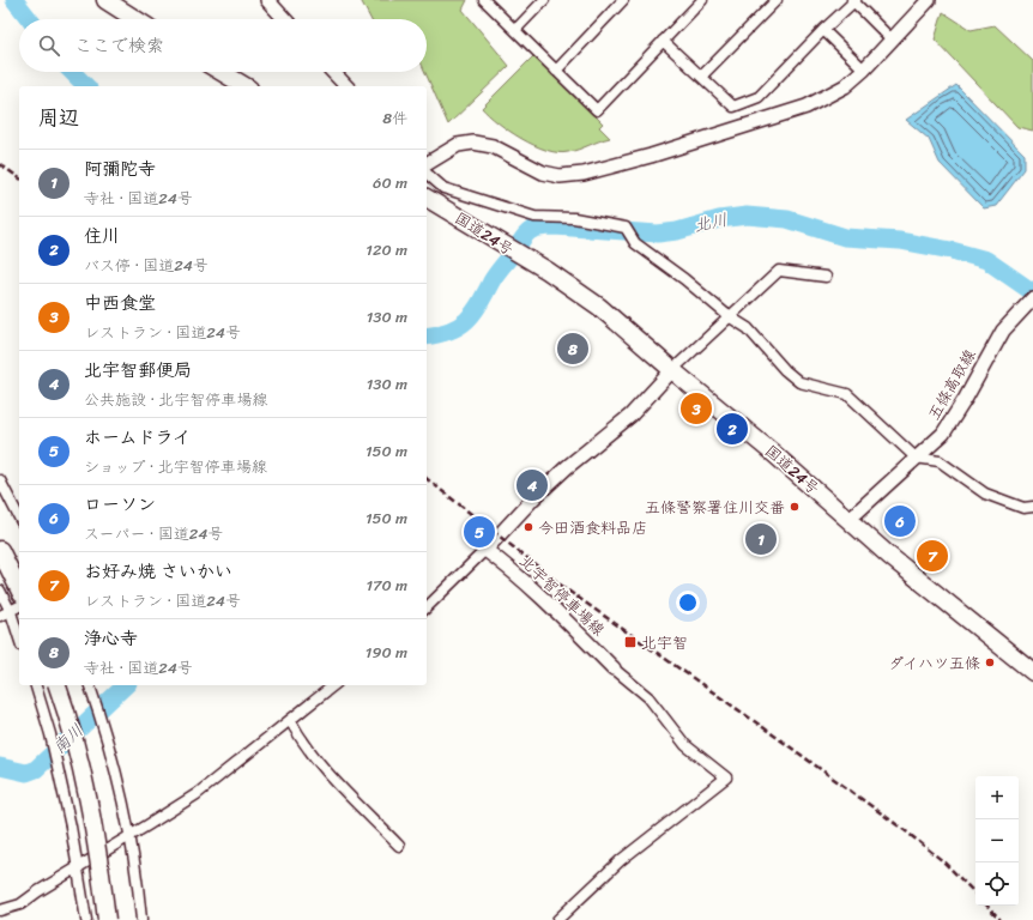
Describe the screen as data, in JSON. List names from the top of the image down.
{
  "streets": {
    "highway": ["国道24号"],
    "main road": ["五條高取線", "北宇智停車場線"]
  },
  "crossings": [
    ["国道24号", "五條高取線"]
  ],
  "water": ["北川", "南川"],
  "places": {
    "other": ["五條警察署住川交番", "今田酒食料品店", "ダイハツ五條"],
    "transit": ["北宇智"]
  },
  "page": {
    "search": "ここで検索",
    "heading": ["周辺", "8件"],
    "list": [
      {
        "mark": "1",
        "name": "阿彌陀寺",
        "note": "寺社 · 国道24号",
        "value": "60 m"
      },
      {
        "mark": "2",
        "name": "住川",
        "note": "バス停 · 国道24号",
        "value": "120 m"
      },
      {
        "mark": "3",
        "name": "中西食堂",
        "note": "レストラン · 国道24号",
        "value": "130 m"
      },
      {
        "mark": "4",
        "name": "北宇智郵便局",
        "note": "公共施設 · 北宇智停車場線",
        "value": "130 m"
      },
      {
        "mark": "5",
        "name": "ホームドライ",
        "note": "ショップ · 北宇智停車場線",
        "value": "150 m"
      },
      {
        "mark": "6",
        "name": "ローソン",
        "note": "スーパー · 国道24号",
        "value": "150 m"
      },
      {
        "mark": "7",
        "name": "お好み焼 さいかい",
        "note": "レストラン · 国道24号",
        "value": "170 m"
      },
      {
        "mark": "8",
        "name": "浄心寺",
        "note": "寺社 · 国道24号",
        "value": "190 m"
      }
    ],
    "pins": [
      "8",
      "3",
      "2",
      "4",
      "6",
      "5",
      "1",
      "7"
    ],
    "map_buttons": ["+", "−"]
  }
}
